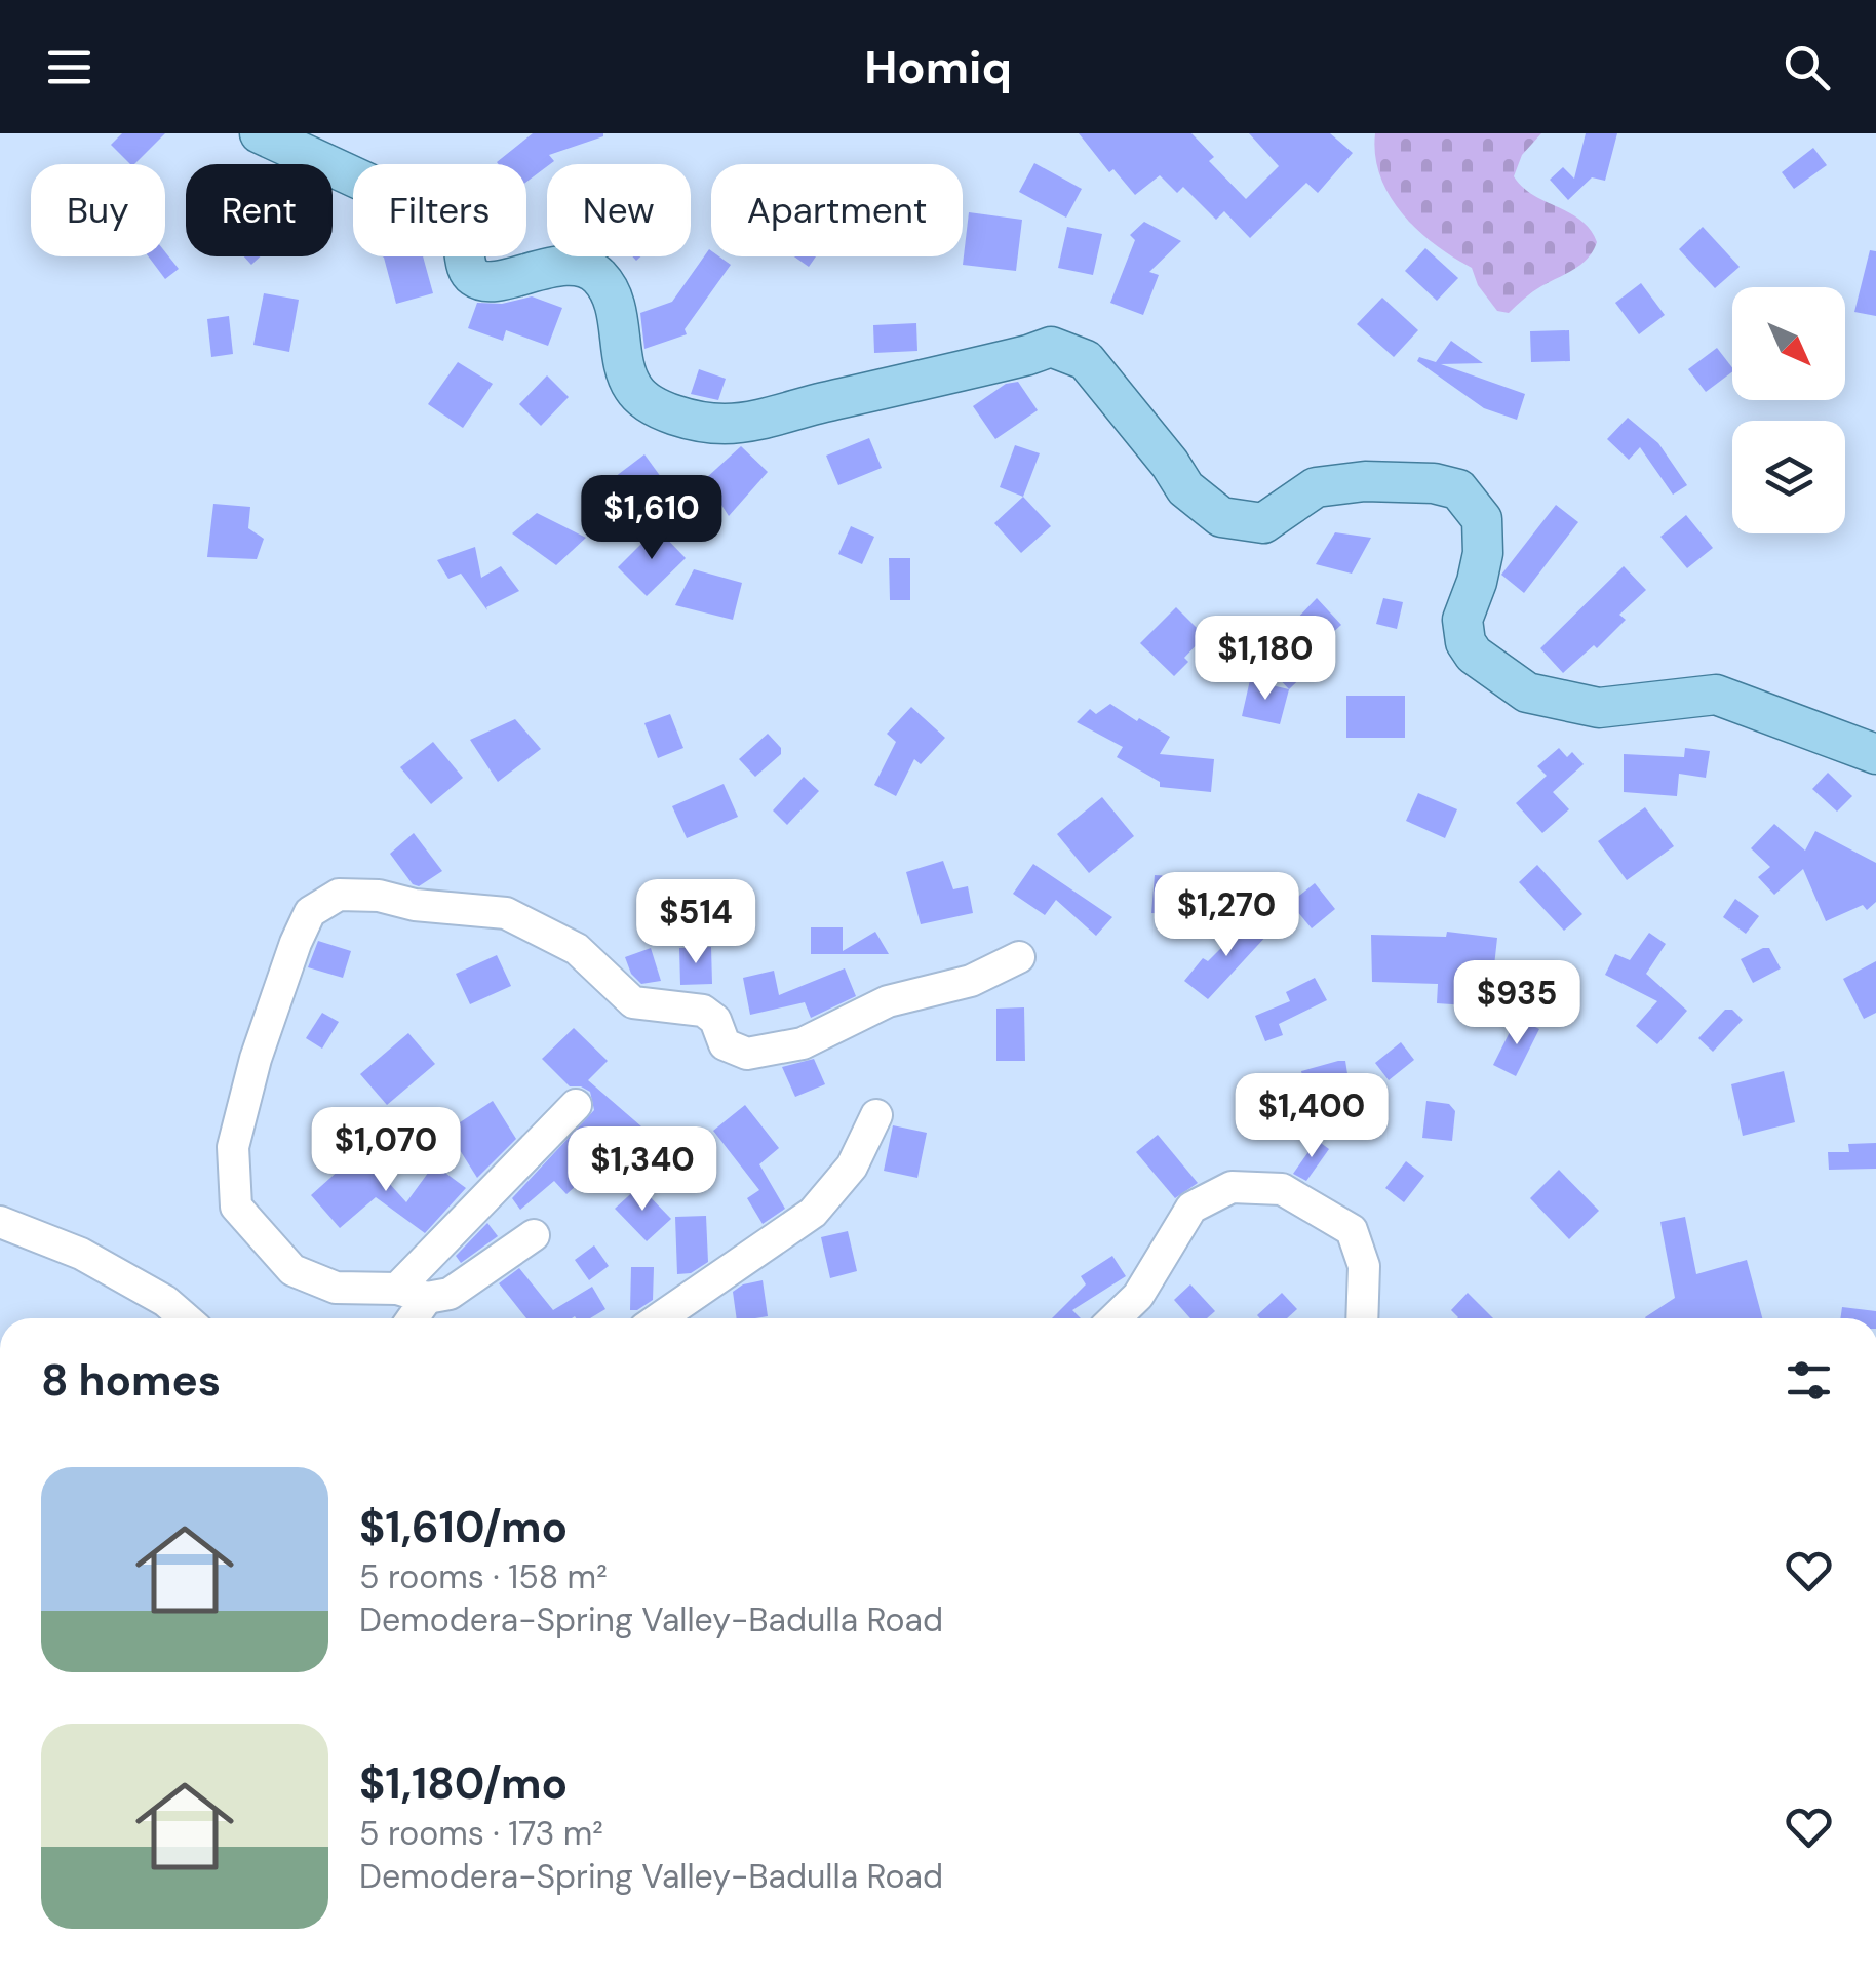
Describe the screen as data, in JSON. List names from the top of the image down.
{
  "north": "bottom right",
  "page": {
    "header": "Homiq",
    "chip": [
      "Buy",
      "Rent",
      "Filters",
      "New",
      "Apartment"
    ],
    "price": [
      "$1,610",
      "$1,180",
      "$1,270",
      "$514",
      "$935",
      "$1,400",
      "$1,070",
      "$1,340"
    ],
    "heading": "8 homes",
    "list": [
      {
        "name": "$1,610/mo",
        "note": "5 rooms · 158 m² · Demodera-Spring Valley-Badulla Road"
      },
      {
        "name": "$1,180/mo",
        "note": "5 rooms · 173 m² · Demodera-Spring Valley-Badulla Road"
      }
    ]
  }
}
